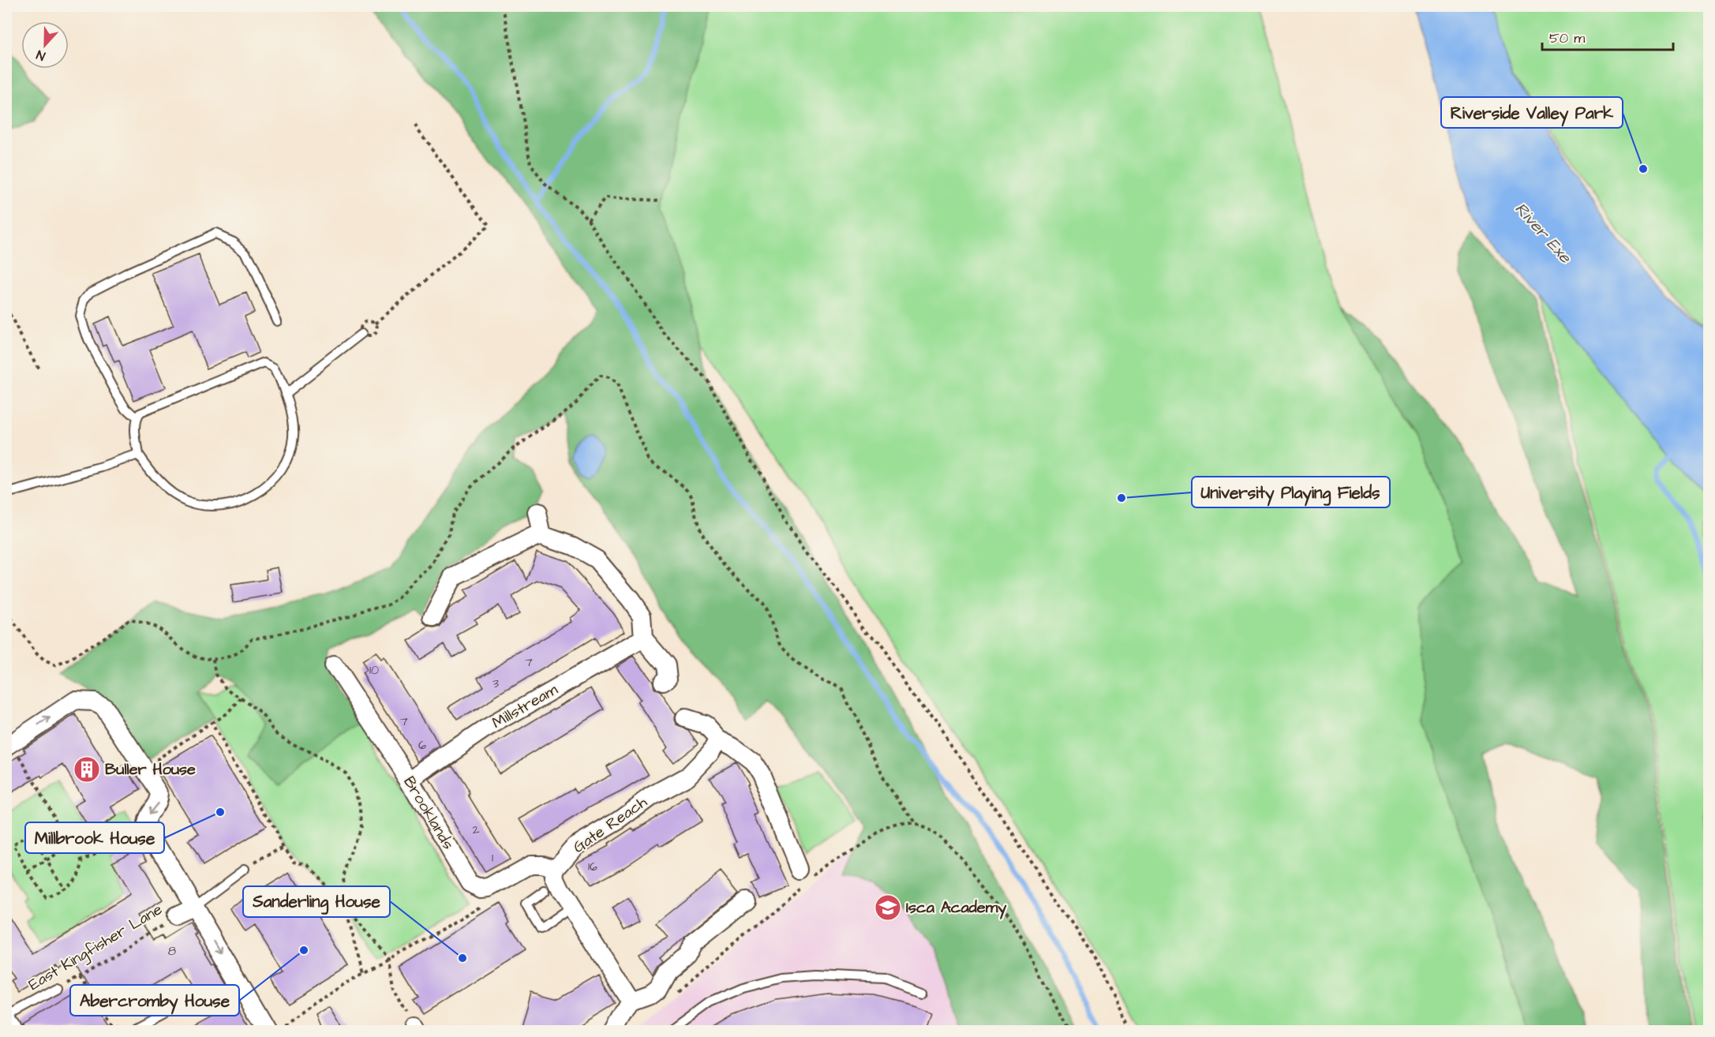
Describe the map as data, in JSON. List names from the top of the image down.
{
  "streets": {
    "street": ["Millstream", "Brooklands", "Gate Reach"],
    "lane": ["East Kingfisher Lane"]
  },
  "crossings": [
    ["Millstream", "Brooklands"],
    ["Brooklands", "Gate Reach"]
  ],
  "water": ["River Exe"],
  "places": {
    "other": [
      "Riverside Valley Park",
      "University Playing Fields",
      "Millbrook House",
      "Abercromby House",
      "Sanderling House"
    ],
    "building": ["Buller House"],
    "school or university": ["Isca Academy"]
  },
  "house_numbers": [
    "7",
    "10",
    "3",
    "7",
    "6",
    "2",
    "1",
    "16",
    "8"
  ],
  "scale_bar": "50 m",
  "north": "bottom"
}
